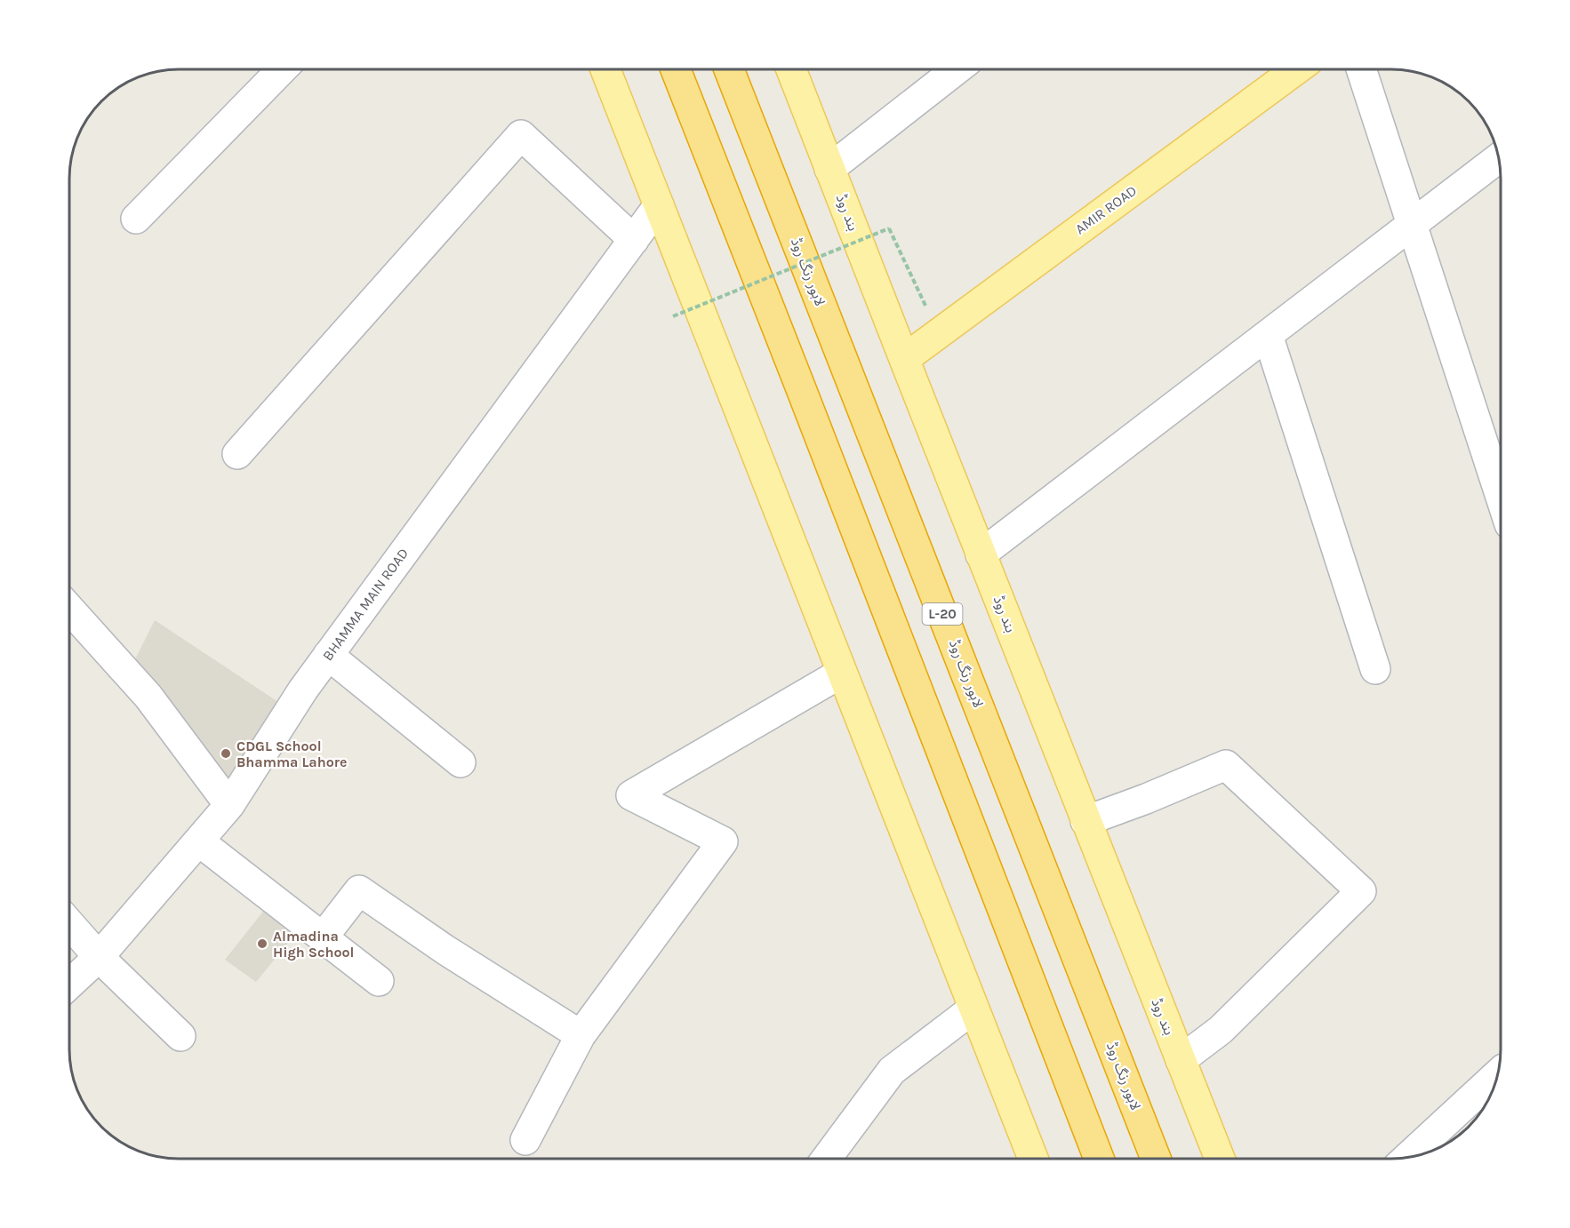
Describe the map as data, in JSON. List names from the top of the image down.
{
  "streets": {
    "highway": ["لاہور رنگ روڈ", "L-20"],
    "main road": ["AMIR ROAD", "بند روڈ"],
    "street": ["BHAMMA MAIN ROAD"]
  },
  "crossings": [
    ["AMIR ROAD", "بند روڈ"]
  ],
  "places": ["CDGL School Bhamma Lahore", "Almadina High School"]
}
